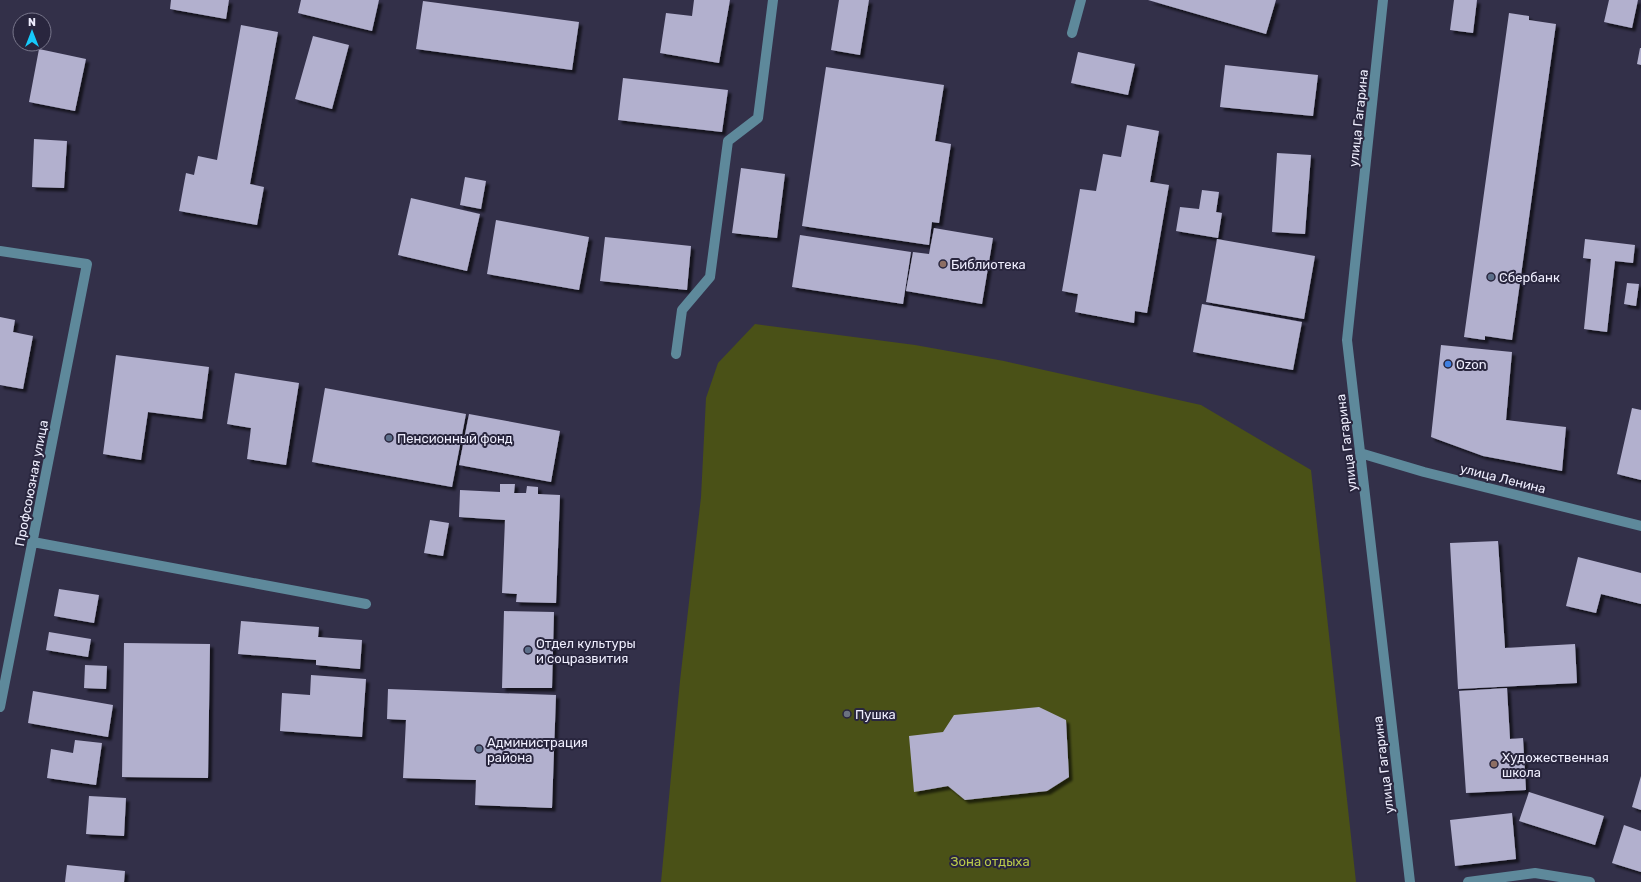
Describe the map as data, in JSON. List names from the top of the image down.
{
  "streets": {
    "street": ["улица Гагарина", "улица Ленина", "Профсоюзная улица"]
  },
  "crossings": [
    ["улица Гагарина", "улица Ленина"]
  ],
  "parks": ["Зона отдыха"],
  "places": [
    "Библиотека",
    "Сбербанк",
    "Ozon",
    "Пенсионный фонд",
    "Отдел культуры и соцразвития",
    "Пушка",
    "Администрация района",
    "Художественная школа"
  ],
  "north": "top"
}
